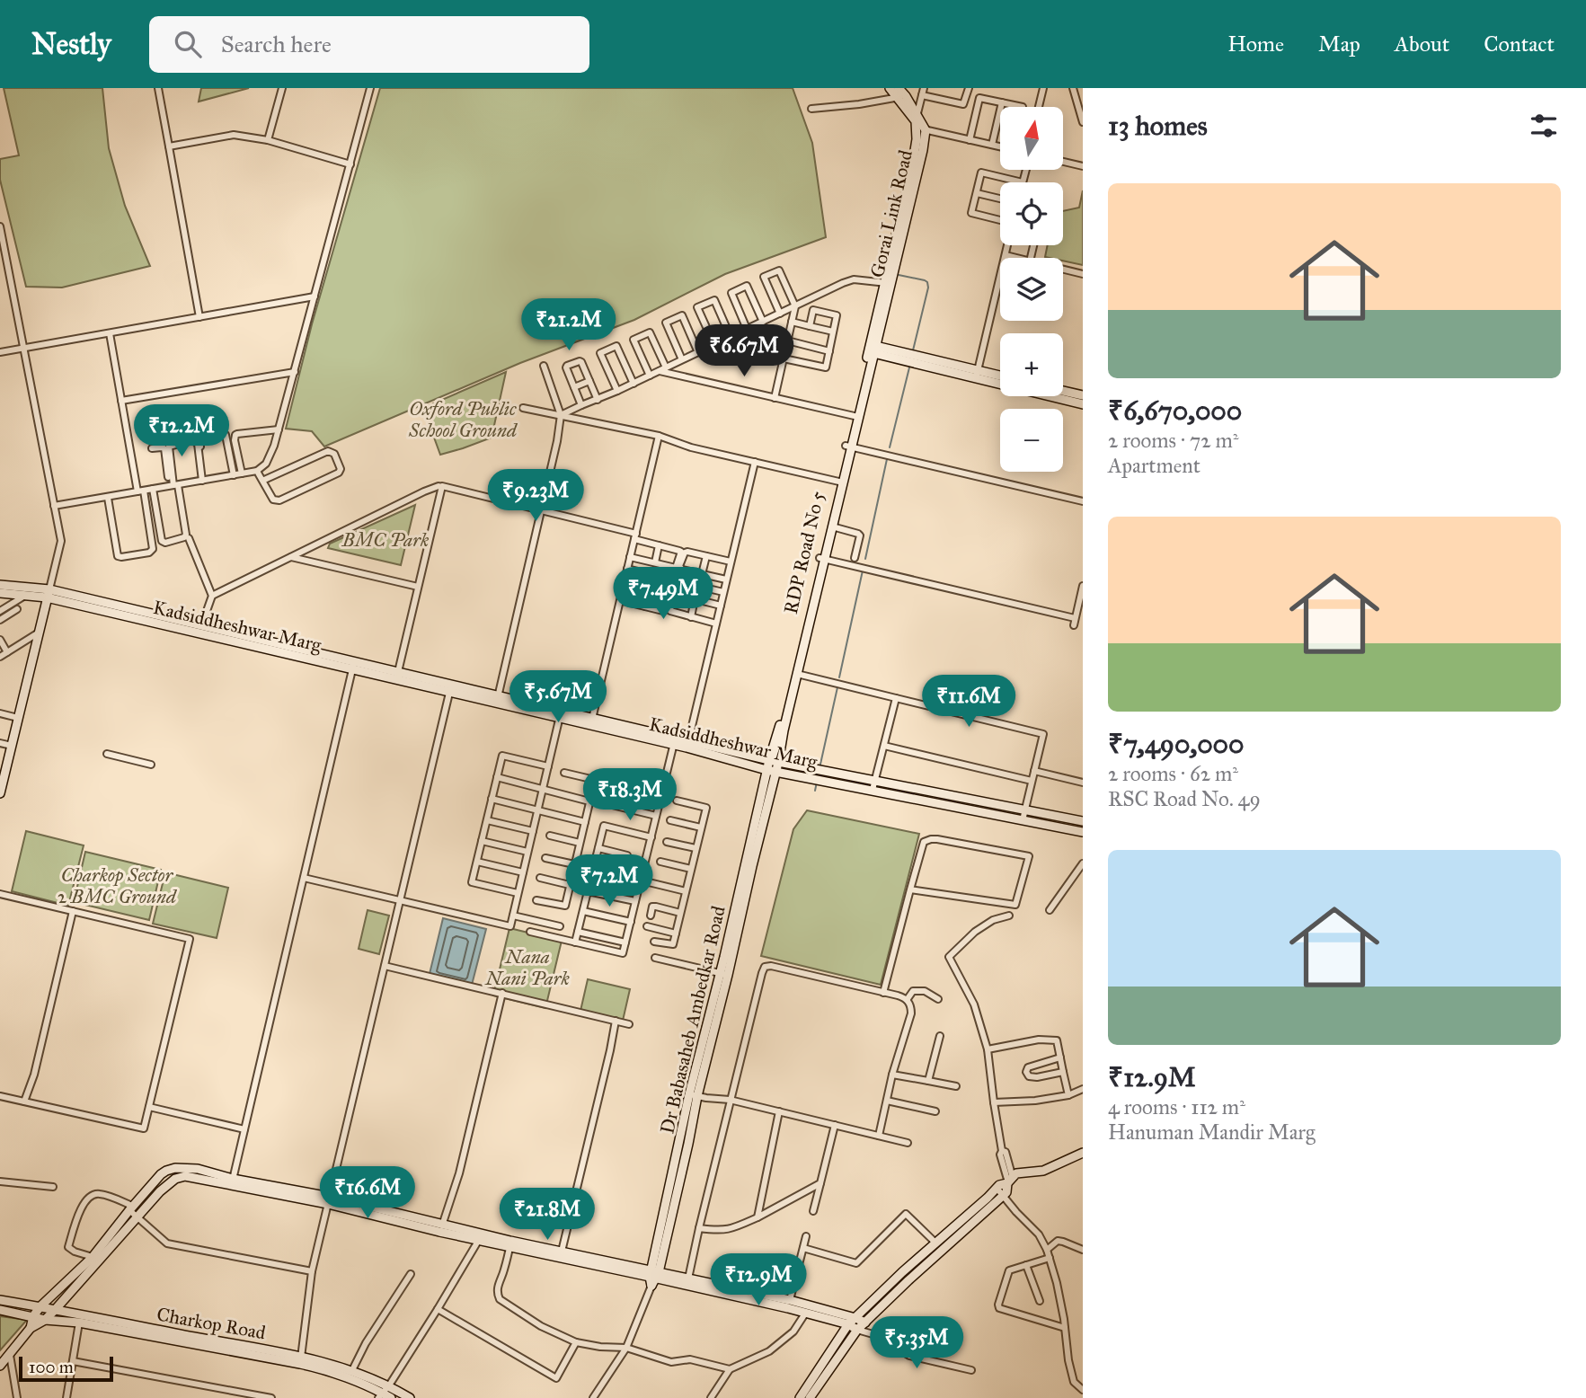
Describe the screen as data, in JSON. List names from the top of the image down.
{
  "streets": {
    "street": [
      "Gorai Link Road",
      "RDP Road No 5",
      "Kadsiddheshwar Marg",
      "Dr Babasaheb Ambedkar Road",
      "Charkop Road"
    ]
  },
  "crossings": [
    ["Gorai Link Road", "RDP Road No 5"],
    ["RDP Road No 5", "Kadsiddheshwar Marg"],
    ["RDP Road No 5", "Dr Babasaheb Ambedkar Road"],
    ["Kadsiddheshwar Marg", "Dr Babasaheb Ambedkar Road"]
  ],
  "parks": [
    "Oxford Public School Ground",
    "BMC Park",
    "Charkop Sector 2 BMC Ground",
    "Nana Nani Park"
  ],
  "scale_bar": "100 m",
  "north": "top",
  "page": {
    "header": "Nestly",
    "search": "Search here",
    "nav": [
      "Home",
      "Map",
      "About",
      "Contact"
    ],
    "heading": "13 homes",
    "map_buttons": ["+", "−"],
    "list": [
      {
        "name": "₹6,670,000",
        "note": "2 rooms · 72 m² · Apartment"
      },
      {
        "name": "₹7,490,000",
        "note": "2 rooms · 62 m² · RSC Road No. 49"
      },
      {
        "name": "₹12.9M",
        "note": "4 rooms · 112 m² · Hanuman Mandir Marg"
      }
    ],
    "price": [
      "₹21.2M",
      "₹6.67M",
      "₹12.2M",
      "₹9.23M",
      "₹7.49M",
      "₹5.67M",
      "₹11.6M",
      "₹18.3M",
      "₹7.2M",
      "₹16.6M",
      "₹21.8M",
      "₹12.9M",
      "₹5.35M"
    ],
    "scale": "100 m"
  }
}
